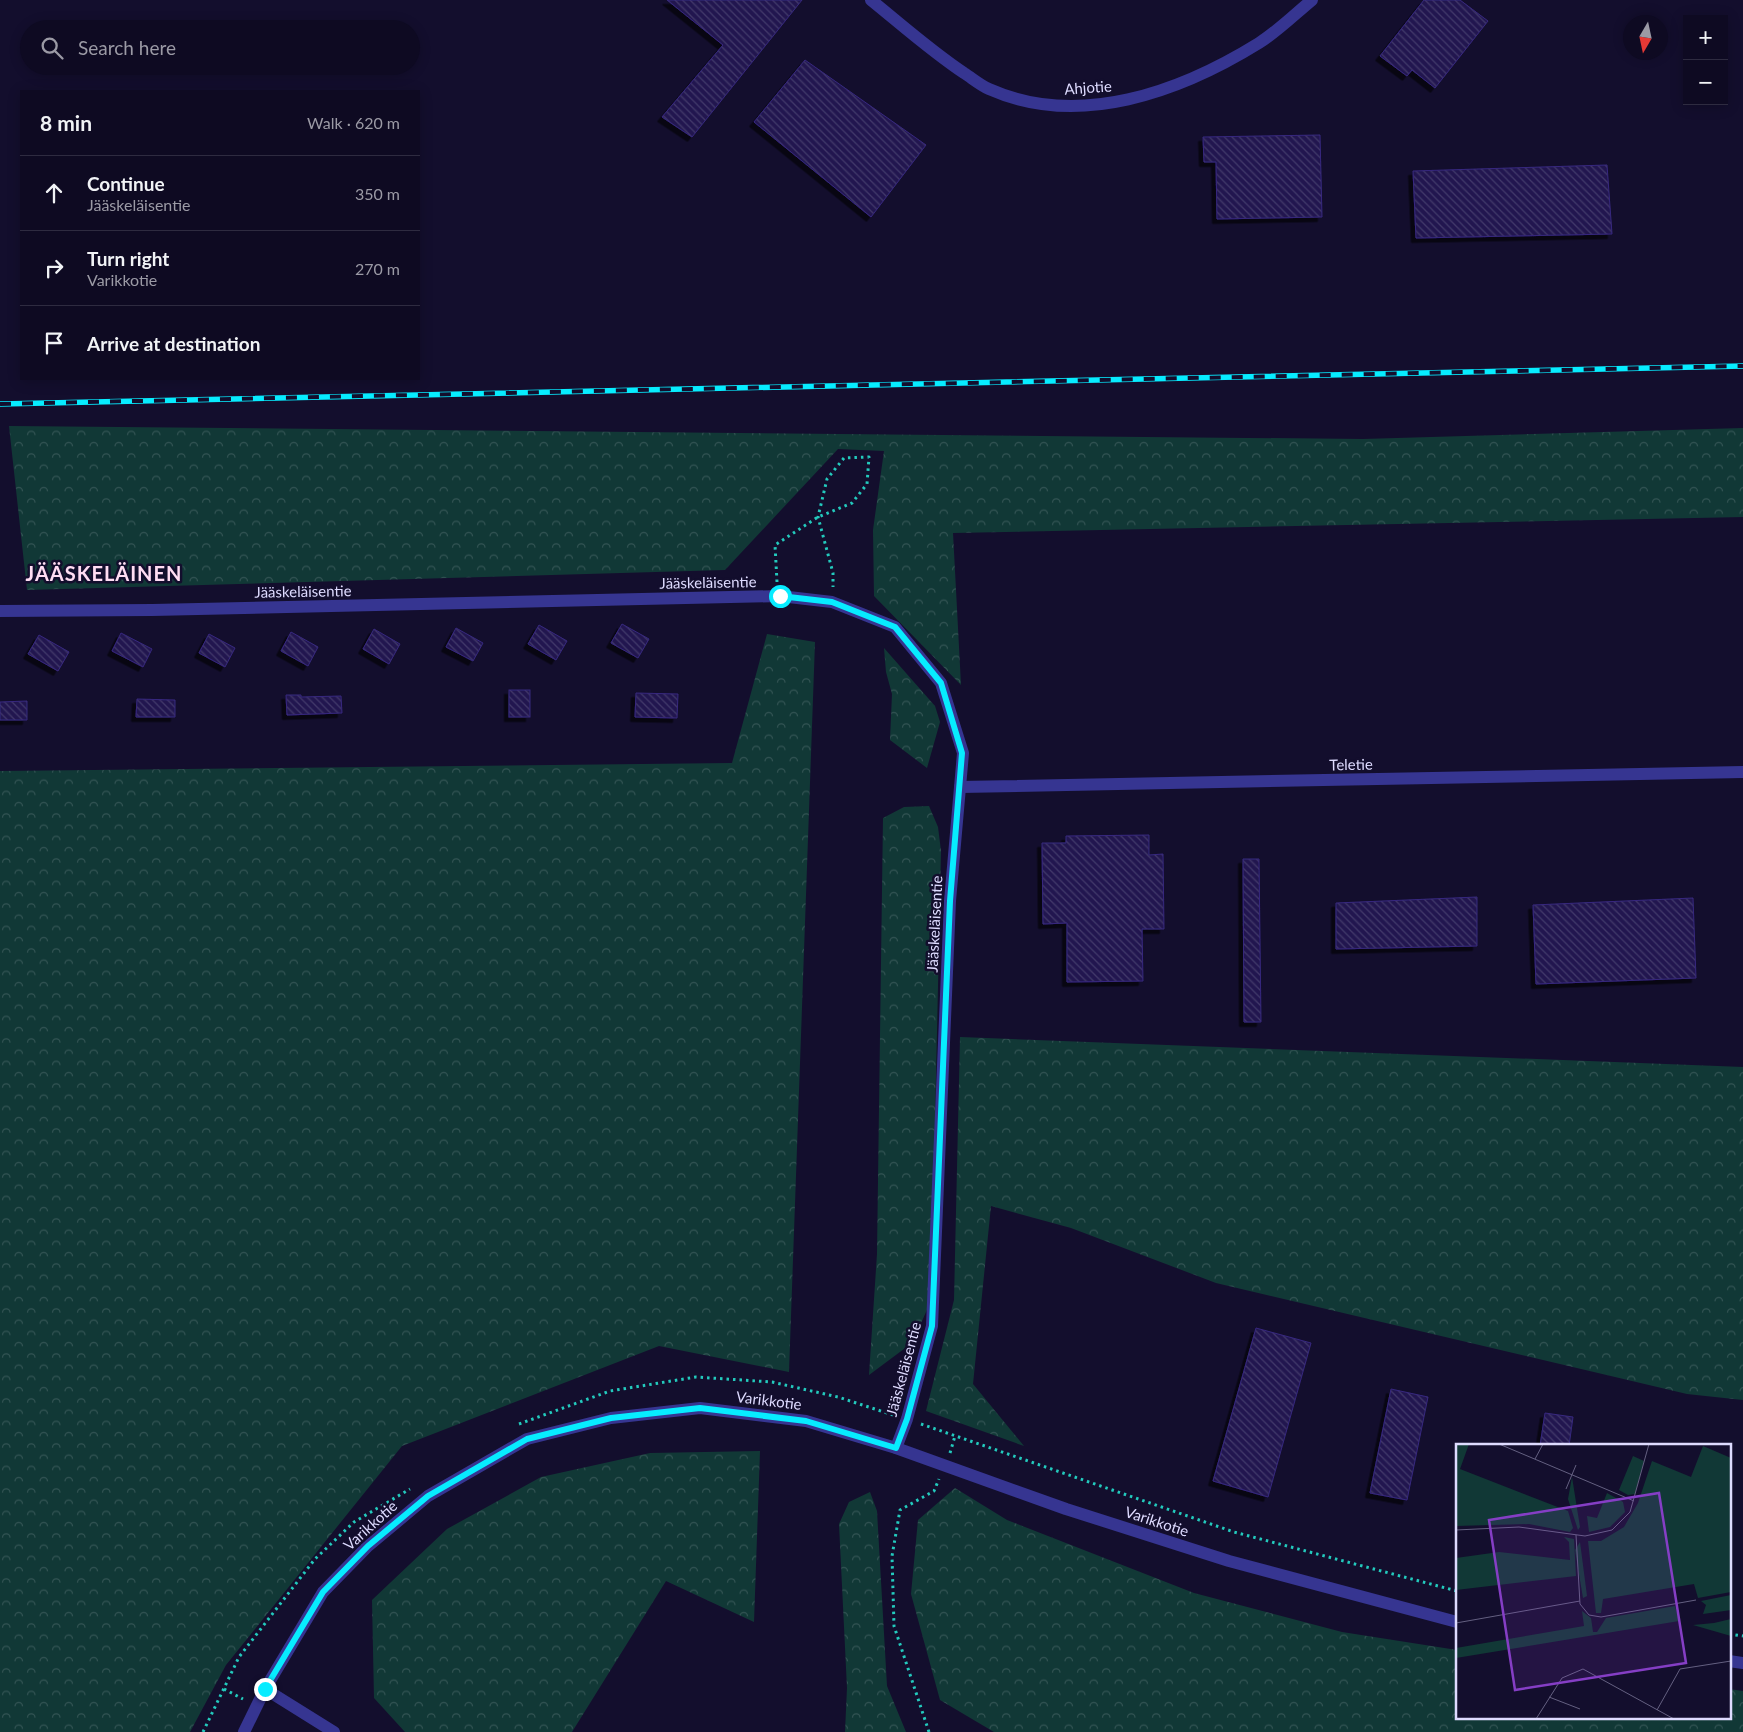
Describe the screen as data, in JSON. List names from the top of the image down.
{
  "streets": {
    "street": [
      "Ahjotie",
      "Jääskeläisentie",
      "Teletie",
      "Varikkotie"
    ]
  },
  "crossings": [
    ["Jääskeläisentie", "Teletie"],
    ["Jääskeläisentie", "Varikkotie"]
  ],
  "districts": ["JÄÄSKELÄINEN"],
  "north": "bottom",
  "page": {
    "map_buttons": ["+", "−"],
    "search": "Search here",
    "heading": ["8 min", "Walk · 620 m"],
    "list": [
      ["Continue", "Jääskeläisentie", "350 m"],
      ["Turn right", "Varikkotie", "270 m"],
      "Arrive at destination"
    ]
  }
}
